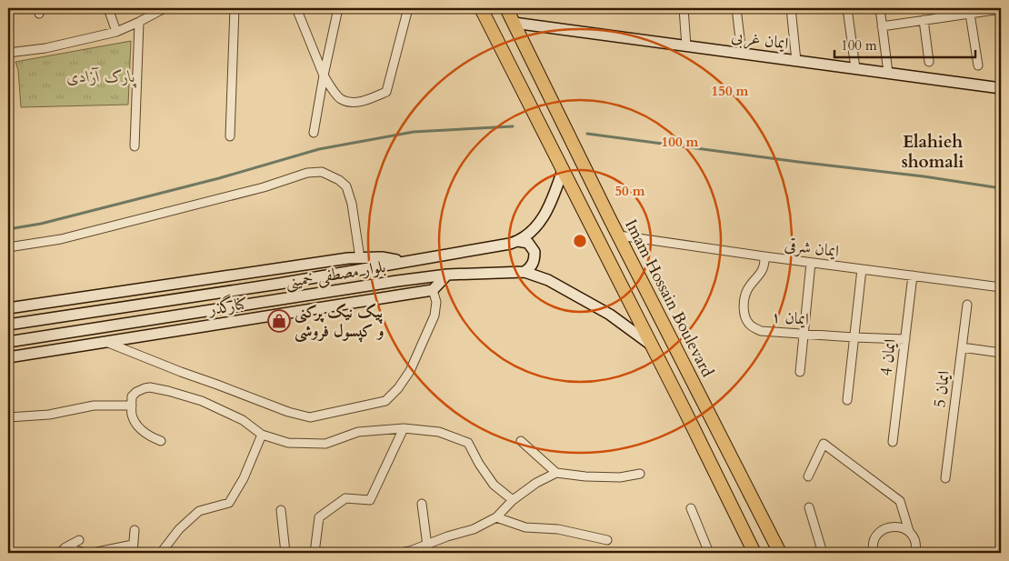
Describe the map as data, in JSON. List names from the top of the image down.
{
  "streets": {
    "main road": ["Imam Hossain Boulevard"],
    "street": [
      "ایمان غربی",
      "ایمان شرقی",
      "بلوار مصطفی خمینی",
      "کنارگذر",
      "ایمان ۱",
      "ایمان 4",
      "ایمان 5"
    ]
  },
  "crossings": [
    ["ایمان غربی", "Imam Hossain Boulevard"],
    ["ایمان شرقی", "Imam Hossain Boulevard"],
    ["ایمان شرقی", "ایمان ۱"],
    ["ایمان شرقی", "ایمان 4"],
    ["بلوار مصطفی خمینی", "کنارگذر"],
    ["ایمان ۱", "ایمان 4"]
  ],
  "districts": ["Elahieh shomali"],
  "parks": ["پارک آزادی"],
  "places": {
    "shop": ["پیک نیک پرکنی و کپسول فروشی"]
  },
  "scale_bar": "100 m",
  "rings": ["150 m", "100 m", "50 m"]
}
